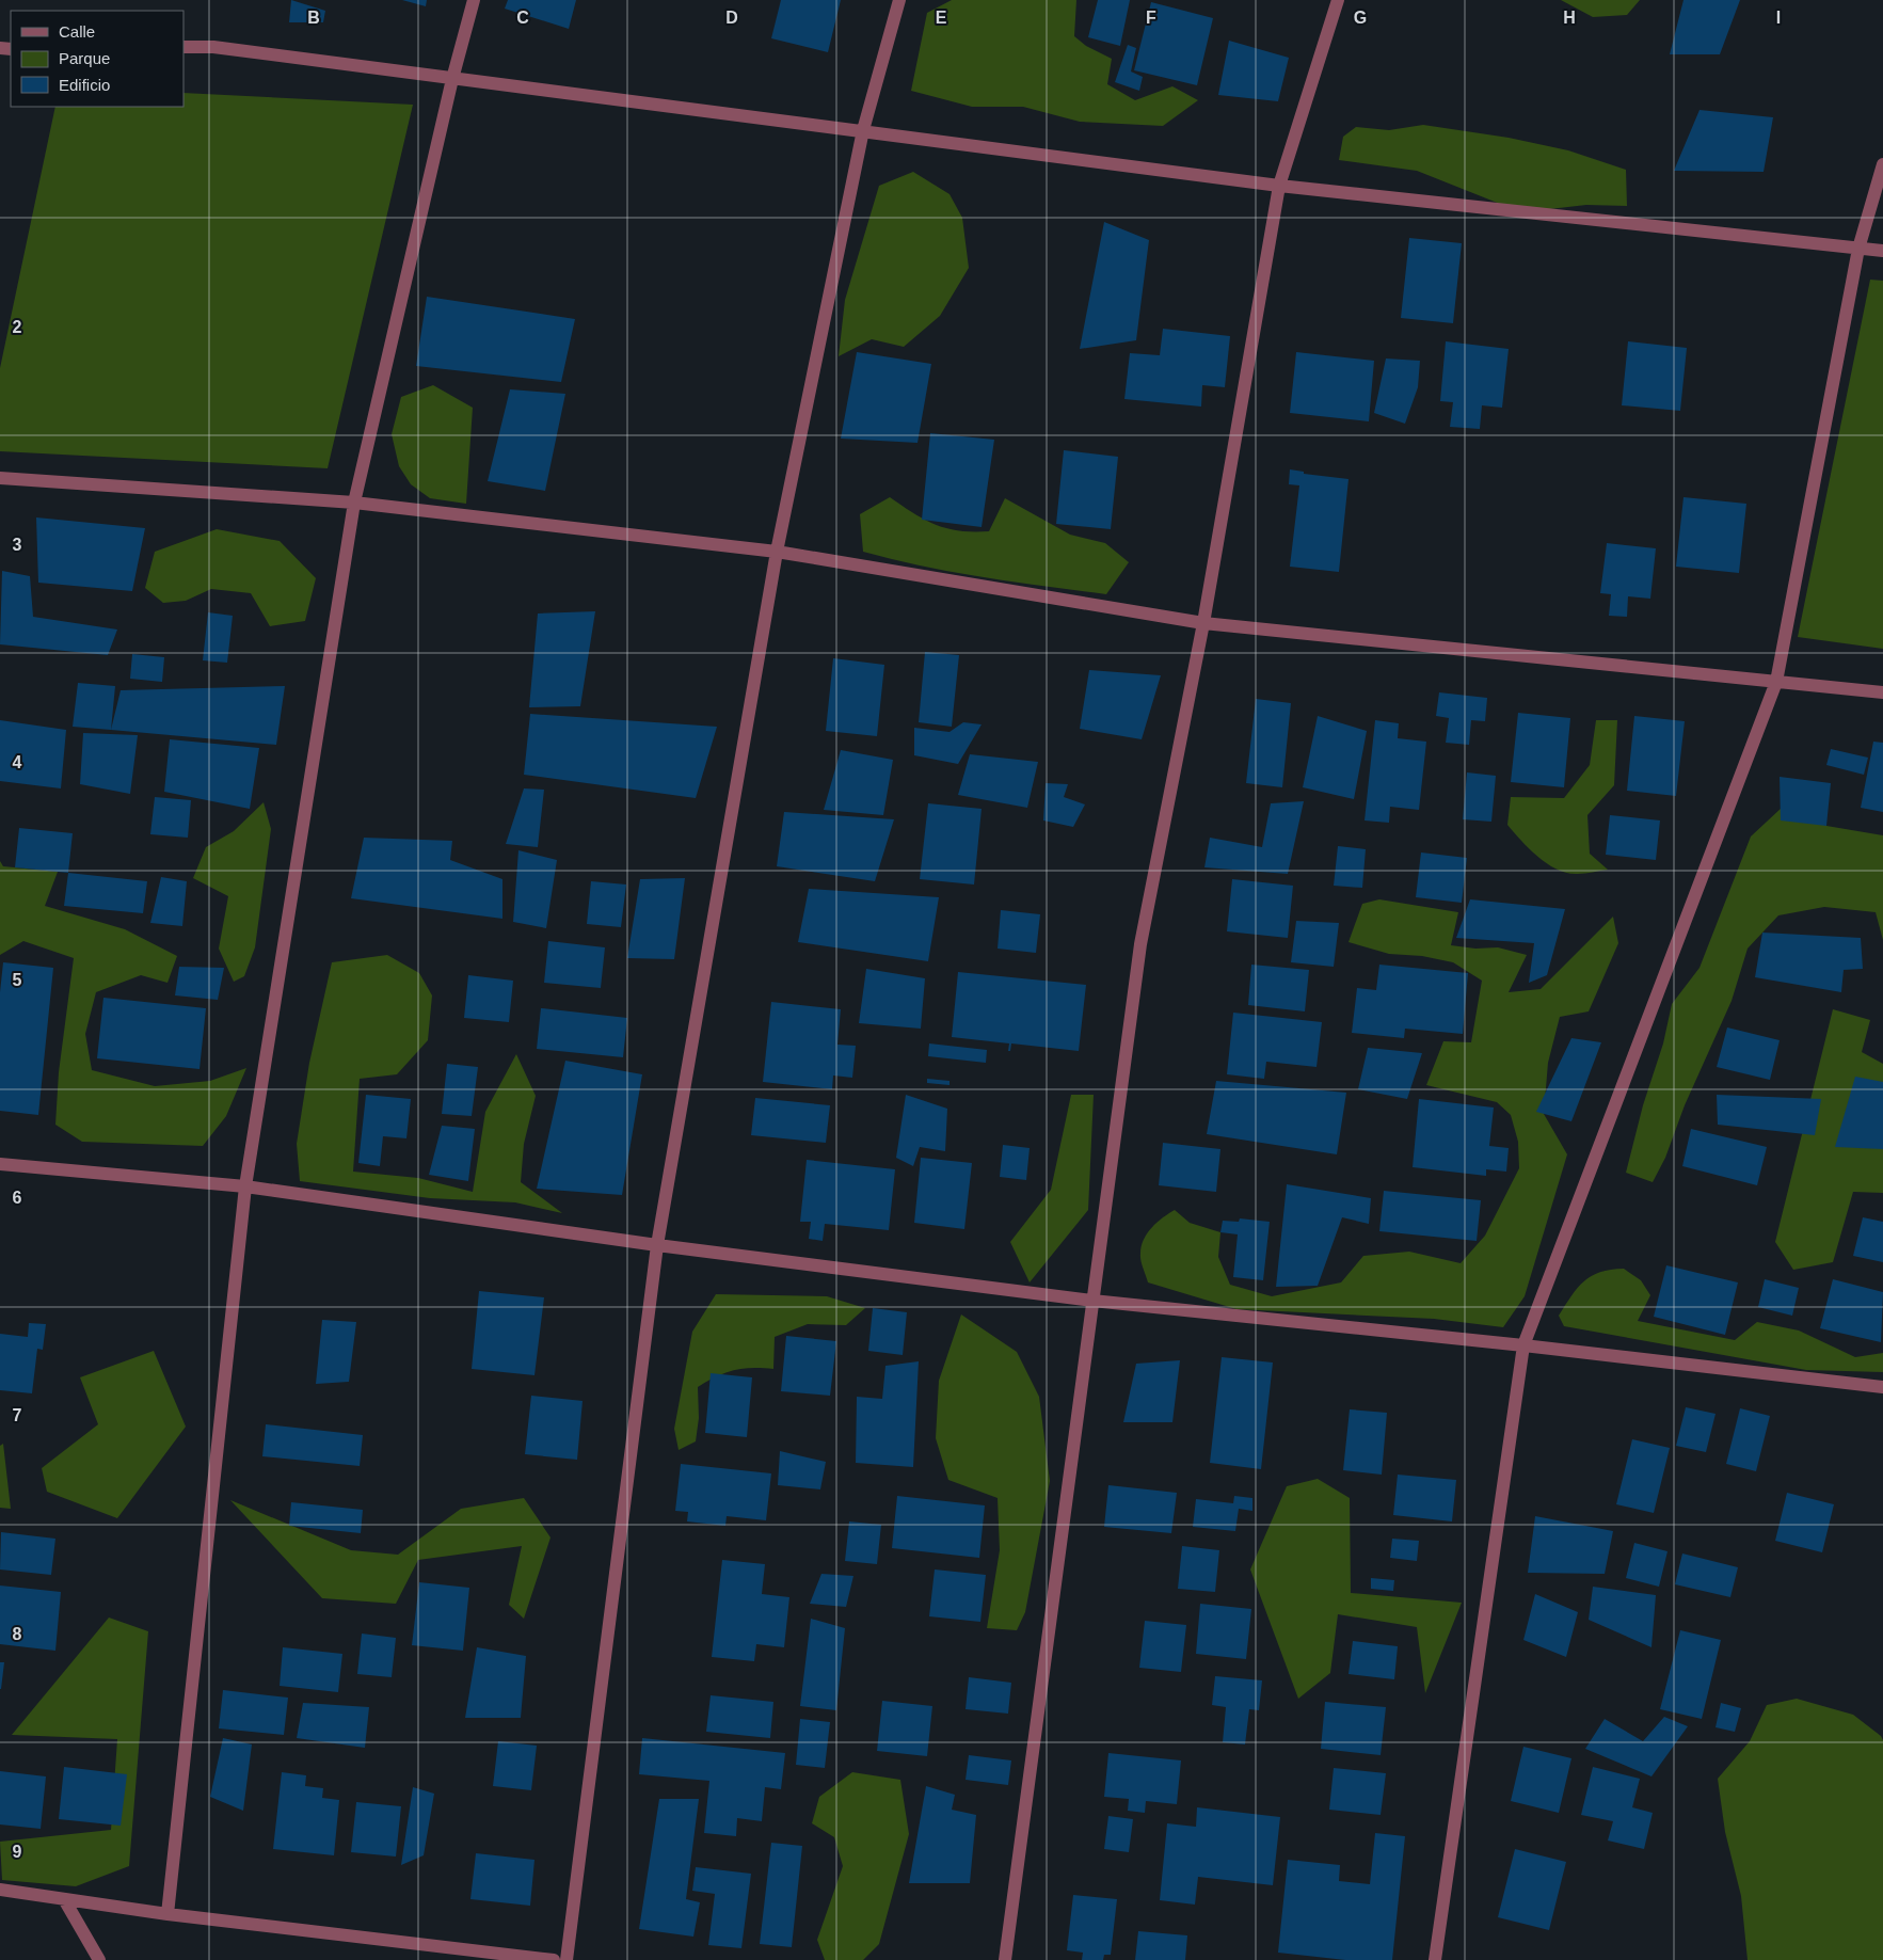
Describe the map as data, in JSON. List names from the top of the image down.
{
  "legend": ["Calle", "Parque", "Edificio"],
  "grid": {
    "columns": [
      "B",
      "C",
      "D",
      "E",
      "F",
      "G",
      "H",
      "I"
    ],
    "rows": [
      "2",
      "3",
      "4",
      "5",
      "6",
      "7",
      "8",
      "9"
    ]
  }
}
